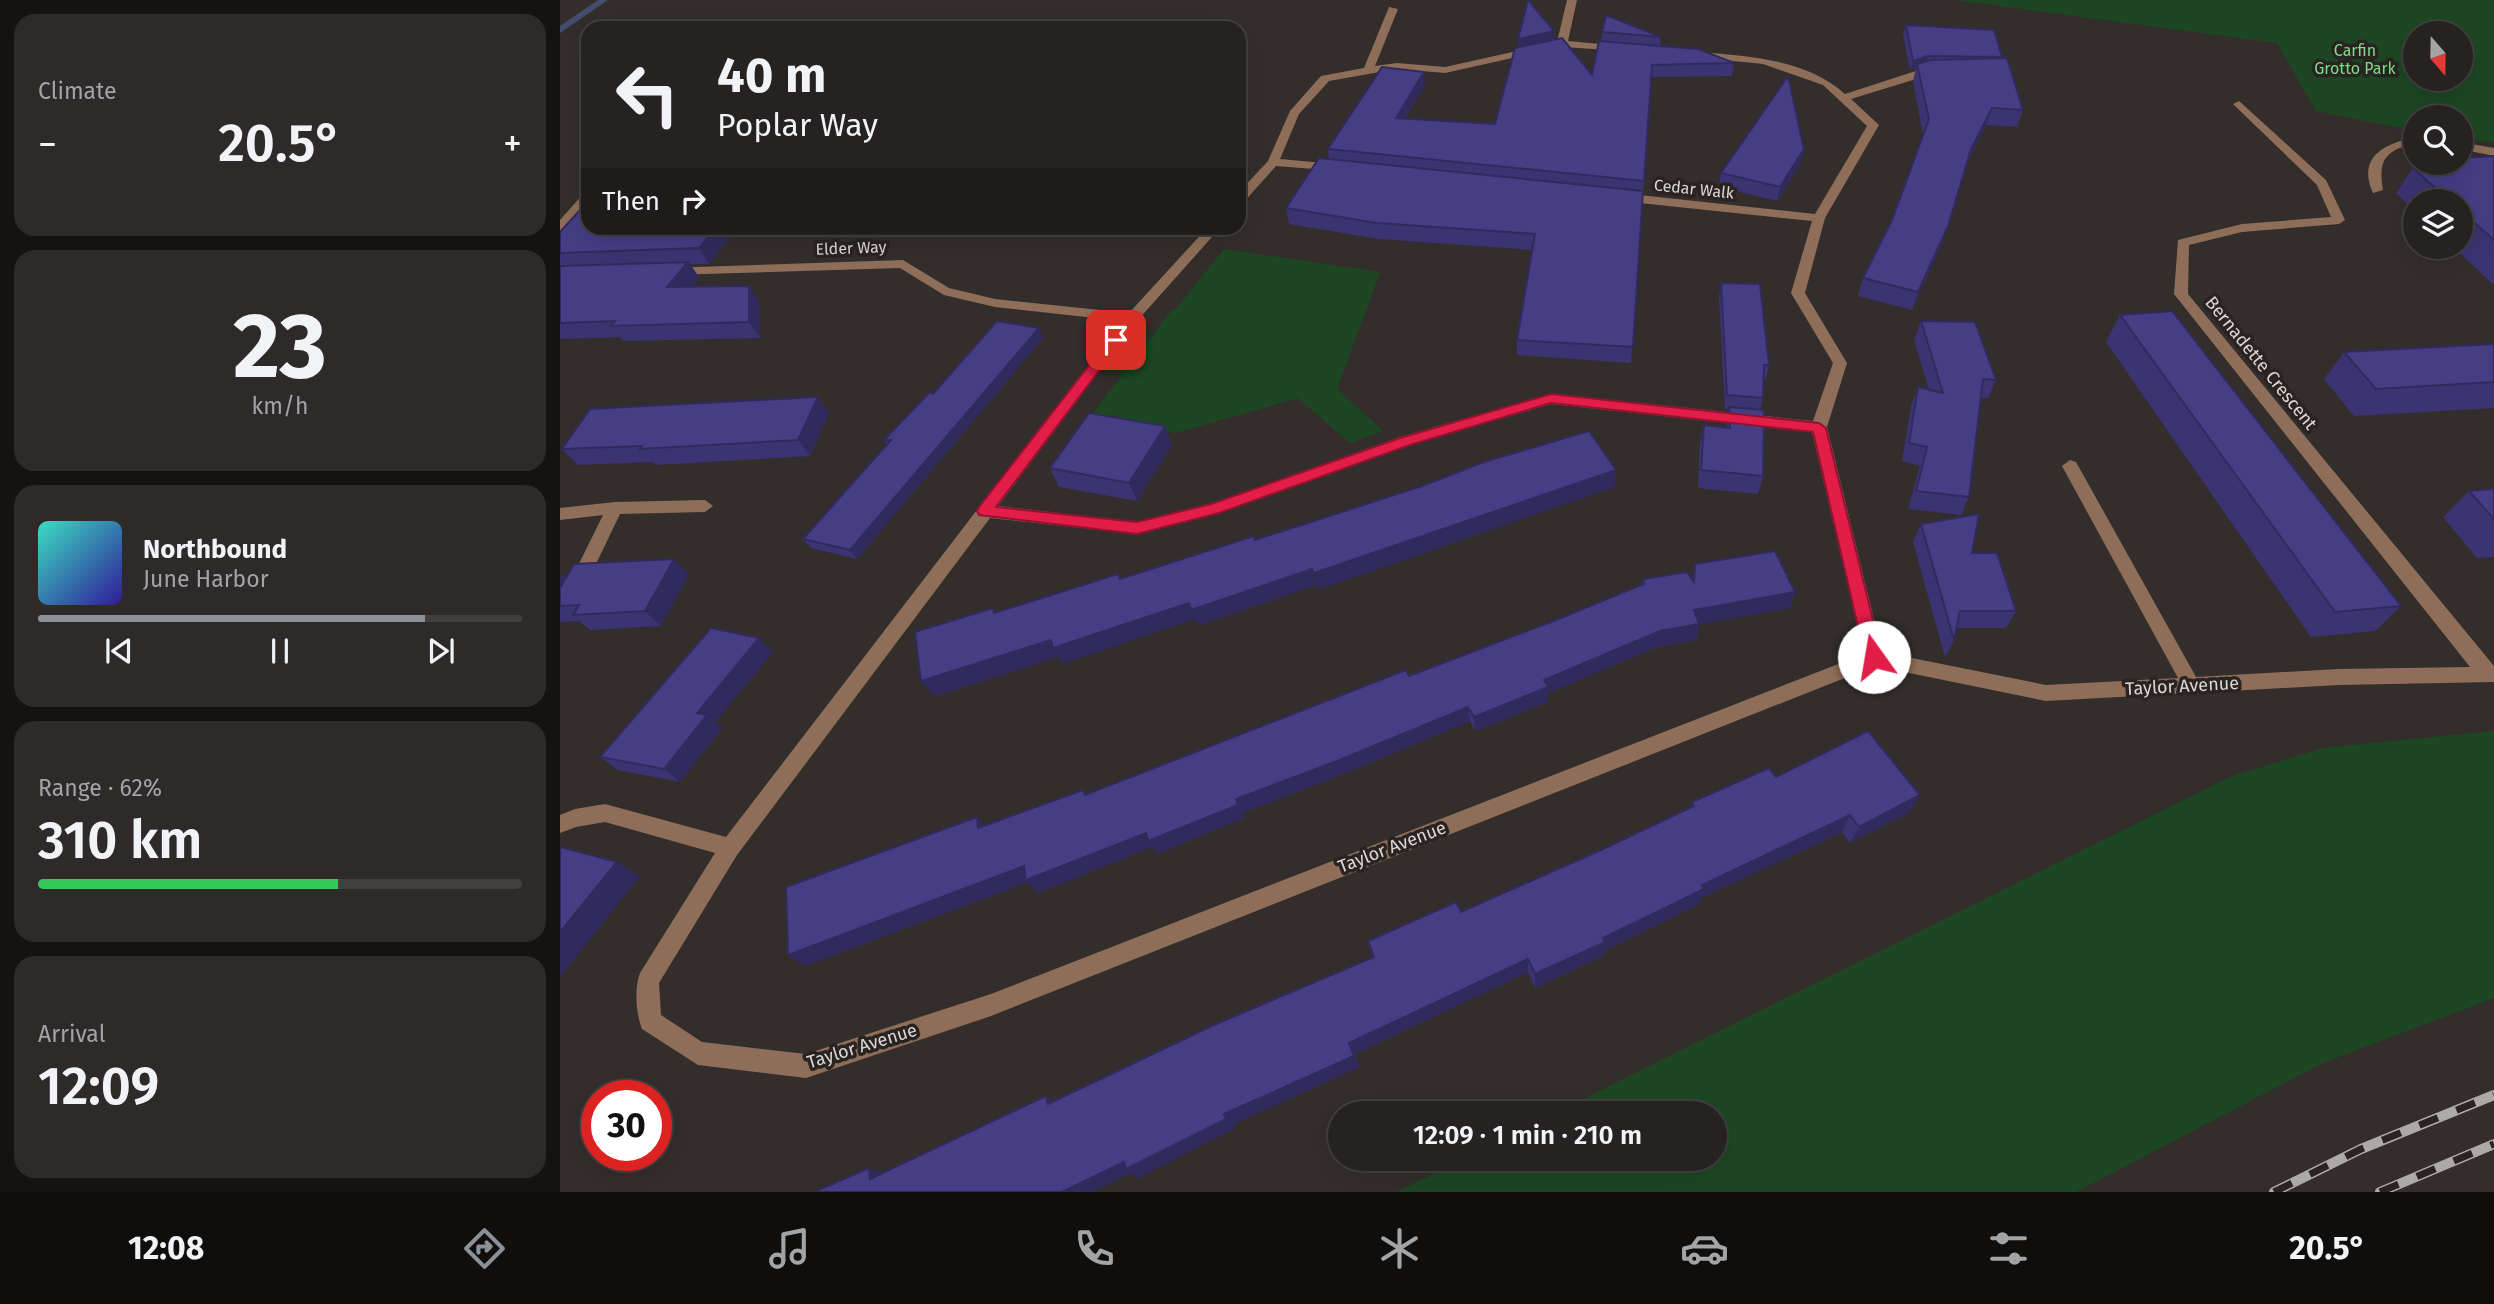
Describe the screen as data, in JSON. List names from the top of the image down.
{
  "streets": {
    "street": [
      "Cedar Walk",
      "Elder Way",
      "Bernadette Crescent",
      "Taylor Avenue"
    ]
  },
  "crossings": [
    ["Elder Way", "Taylor Avenue"],
    ["Bernadette Crescent", "Taylor Avenue"]
  ],
  "parks": ["Carfin Grotto Park"],
  "north": "bottom",
  "page": {
    "tile": [
      "Climate",
      ["23", "km/h"],
      ["Range · 62%", "310 km"],
      ["Arrival", "12:09"]
    ],
    "turn": ["40 m", "Poplar Way"],
    "heat": ["−", "20.5°", "+"],
    "then": "Then",
    "song": ["Northbound", "June Harbor"],
    "limit": "30",
    "trip": "12:09 · 1 min · 210 m",
    "tabs": ["12:08", "20.5°"]
  }
}
